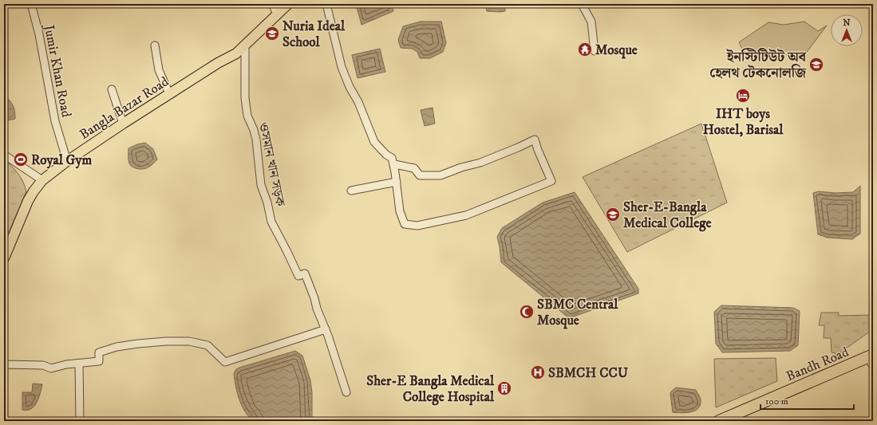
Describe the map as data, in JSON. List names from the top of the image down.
{
  "streets": {
    "highway": ["Bandh Road"],
    "main road": ["Bangla Bazar Road"],
    "street": ["Jumir Khan Road", "ওসমান খান সড়ক"]
  },
  "crossings": [
    ["Jumir Khan Road", "Bangla Bazar Road"],
    ["Bangla Bazar Road", "ওসমান খান সড়ক"]
  ],
  "places": {
    "school or university": ["Nuria Ideal School", "ইনস্টিটিউট অব হেলথ টেকনোলজি", "Sher-E-Bangla Medical College"],
    "temple": ["Mosque"],
    "hotel": ["IHT boys Hostel, Barisal"],
    "sports": ["Royal Gym"],
    "mosque": ["SBMC Central Mosque"],
    "hospital": ["SBMCH CCU"],
    "building": ["Sher-E Bangla Medical College Hospital"]
  },
  "scale_bar": "100 m",
  "north": "top"
}
